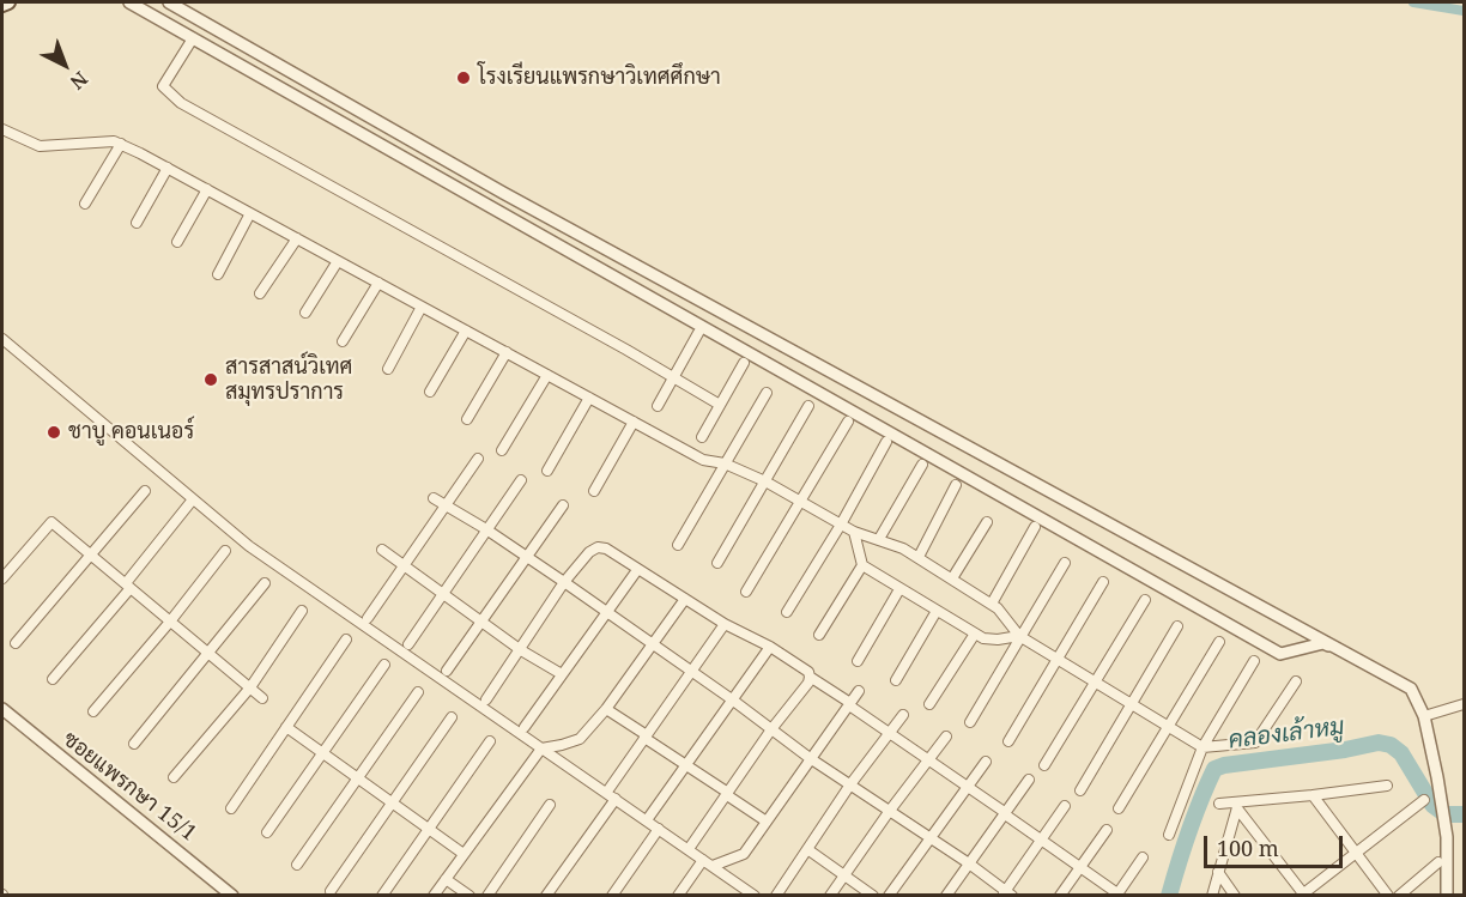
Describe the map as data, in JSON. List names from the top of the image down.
{
  "streets": {
    "street": ["ซอยแพรกษา 15/1"]
  },
  "water": ["คลองเล้าหมู"],
  "places": ["โรงเรียนแพรกษาวิเทศศึกษา", "สารสาสน์วิเทศ สมุทรปราการ", "ชาบู คอนเนอร์"],
  "scale_bar": "100 m",
  "north": "bottom right"
}
